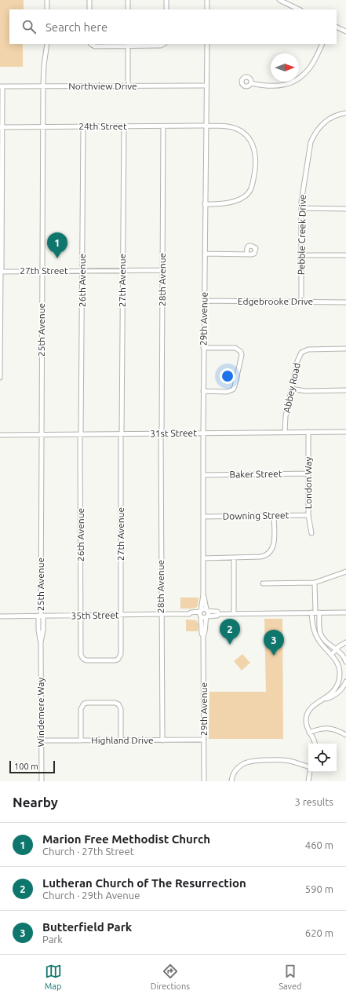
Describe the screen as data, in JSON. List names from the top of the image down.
{
  "streets": {
    "street": [
      "Northview Drive",
      "24th Street",
      "Pebble Creek Drive",
      "27th Street",
      "28th Avenue",
      "26th Avenue",
      "27th Avenue",
      "Edgebrooke Drive",
      "29th Avenue",
      "25th Avenue",
      "Abbey Road",
      "31st Street",
      "Baker Street",
      "London Way",
      "Downing Street",
      "35th Street",
      "Windemere Way",
      "Highland Drive"
    ]
  },
  "crossings": [
    ["Northview Drive", "29th Avenue"],
    ["Northview Drive", "25th Avenue"],
    ["24th Street", "28th Avenue"],
    ["24th Street", "26th Avenue"],
    ["24th Street", "27th Avenue"],
    ["24th Street", "29th Avenue"],
    ["24th Street", "25th Avenue"],
    ["Pebble Creek Drive", "Edgebrooke Drive"],
    ["27th Street", "28th Avenue"],
    ["27th Street", "26th Avenue"],
    ["27th Street", "27th Avenue"],
    ["27th Street", "25th Avenue"],
    ["28th Avenue", "31st Street"],
    ["28th Avenue", "35th Street"],
    ["28th Avenue", "Highland Drive"],
    ["26th Avenue", "27th Avenue"],
    ["26th Avenue", "31st Street"],
    ["26th Avenue", "35th Street"],
    ["27th Avenue", "31st Street"],
    ["27th Avenue", "35th Street"],
    ["Edgebrooke Drive", "29th Avenue"],
    ["29th Avenue", "31st Street"],
    ["29th Avenue", "Baker Street"],
    ["29th Avenue", "Downing Street"],
    ["29th Avenue", "35th Street"],
    ["29th Avenue", "Highland Drive"],
    ["25th Avenue", "31st Street"],
    ["25th Avenue", "35th Street"],
    ["25th Avenue", "Windemere Way"],
    ["Abbey Road", "31st Street"],
    ["31st Street", "London Way"],
    ["Baker Street", "London Way"],
    ["London Way", "Downing Street"],
    ["35th Street", "Windemere Way"],
    ["Windemere Way", "Highland Drive"]
  ],
  "scale_bar": "100 m",
  "north": "right",
  "page": {
    "search": "Search here",
    "pins": ["1", "2", "3"],
    "scale": "100 m",
    "heading": ["Nearby", "3 results"],
    "list": [
      {
        "mark": "1",
        "name": "Marion Free Methodist Church",
        "note": "Church · 27th Street",
        "value": "460 m"
      },
      {
        "mark": "2",
        "name": "Lutheran Church of The Resurrection",
        "note": "Church · 29th Avenue",
        "value": "590 m"
      },
      {
        "mark": "3",
        "name": "Butterfield Park",
        "note": "Park",
        "value": "620 m"
      }
    ],
    "nav": ["Map", "Directions", "Saved"]
  }
}
